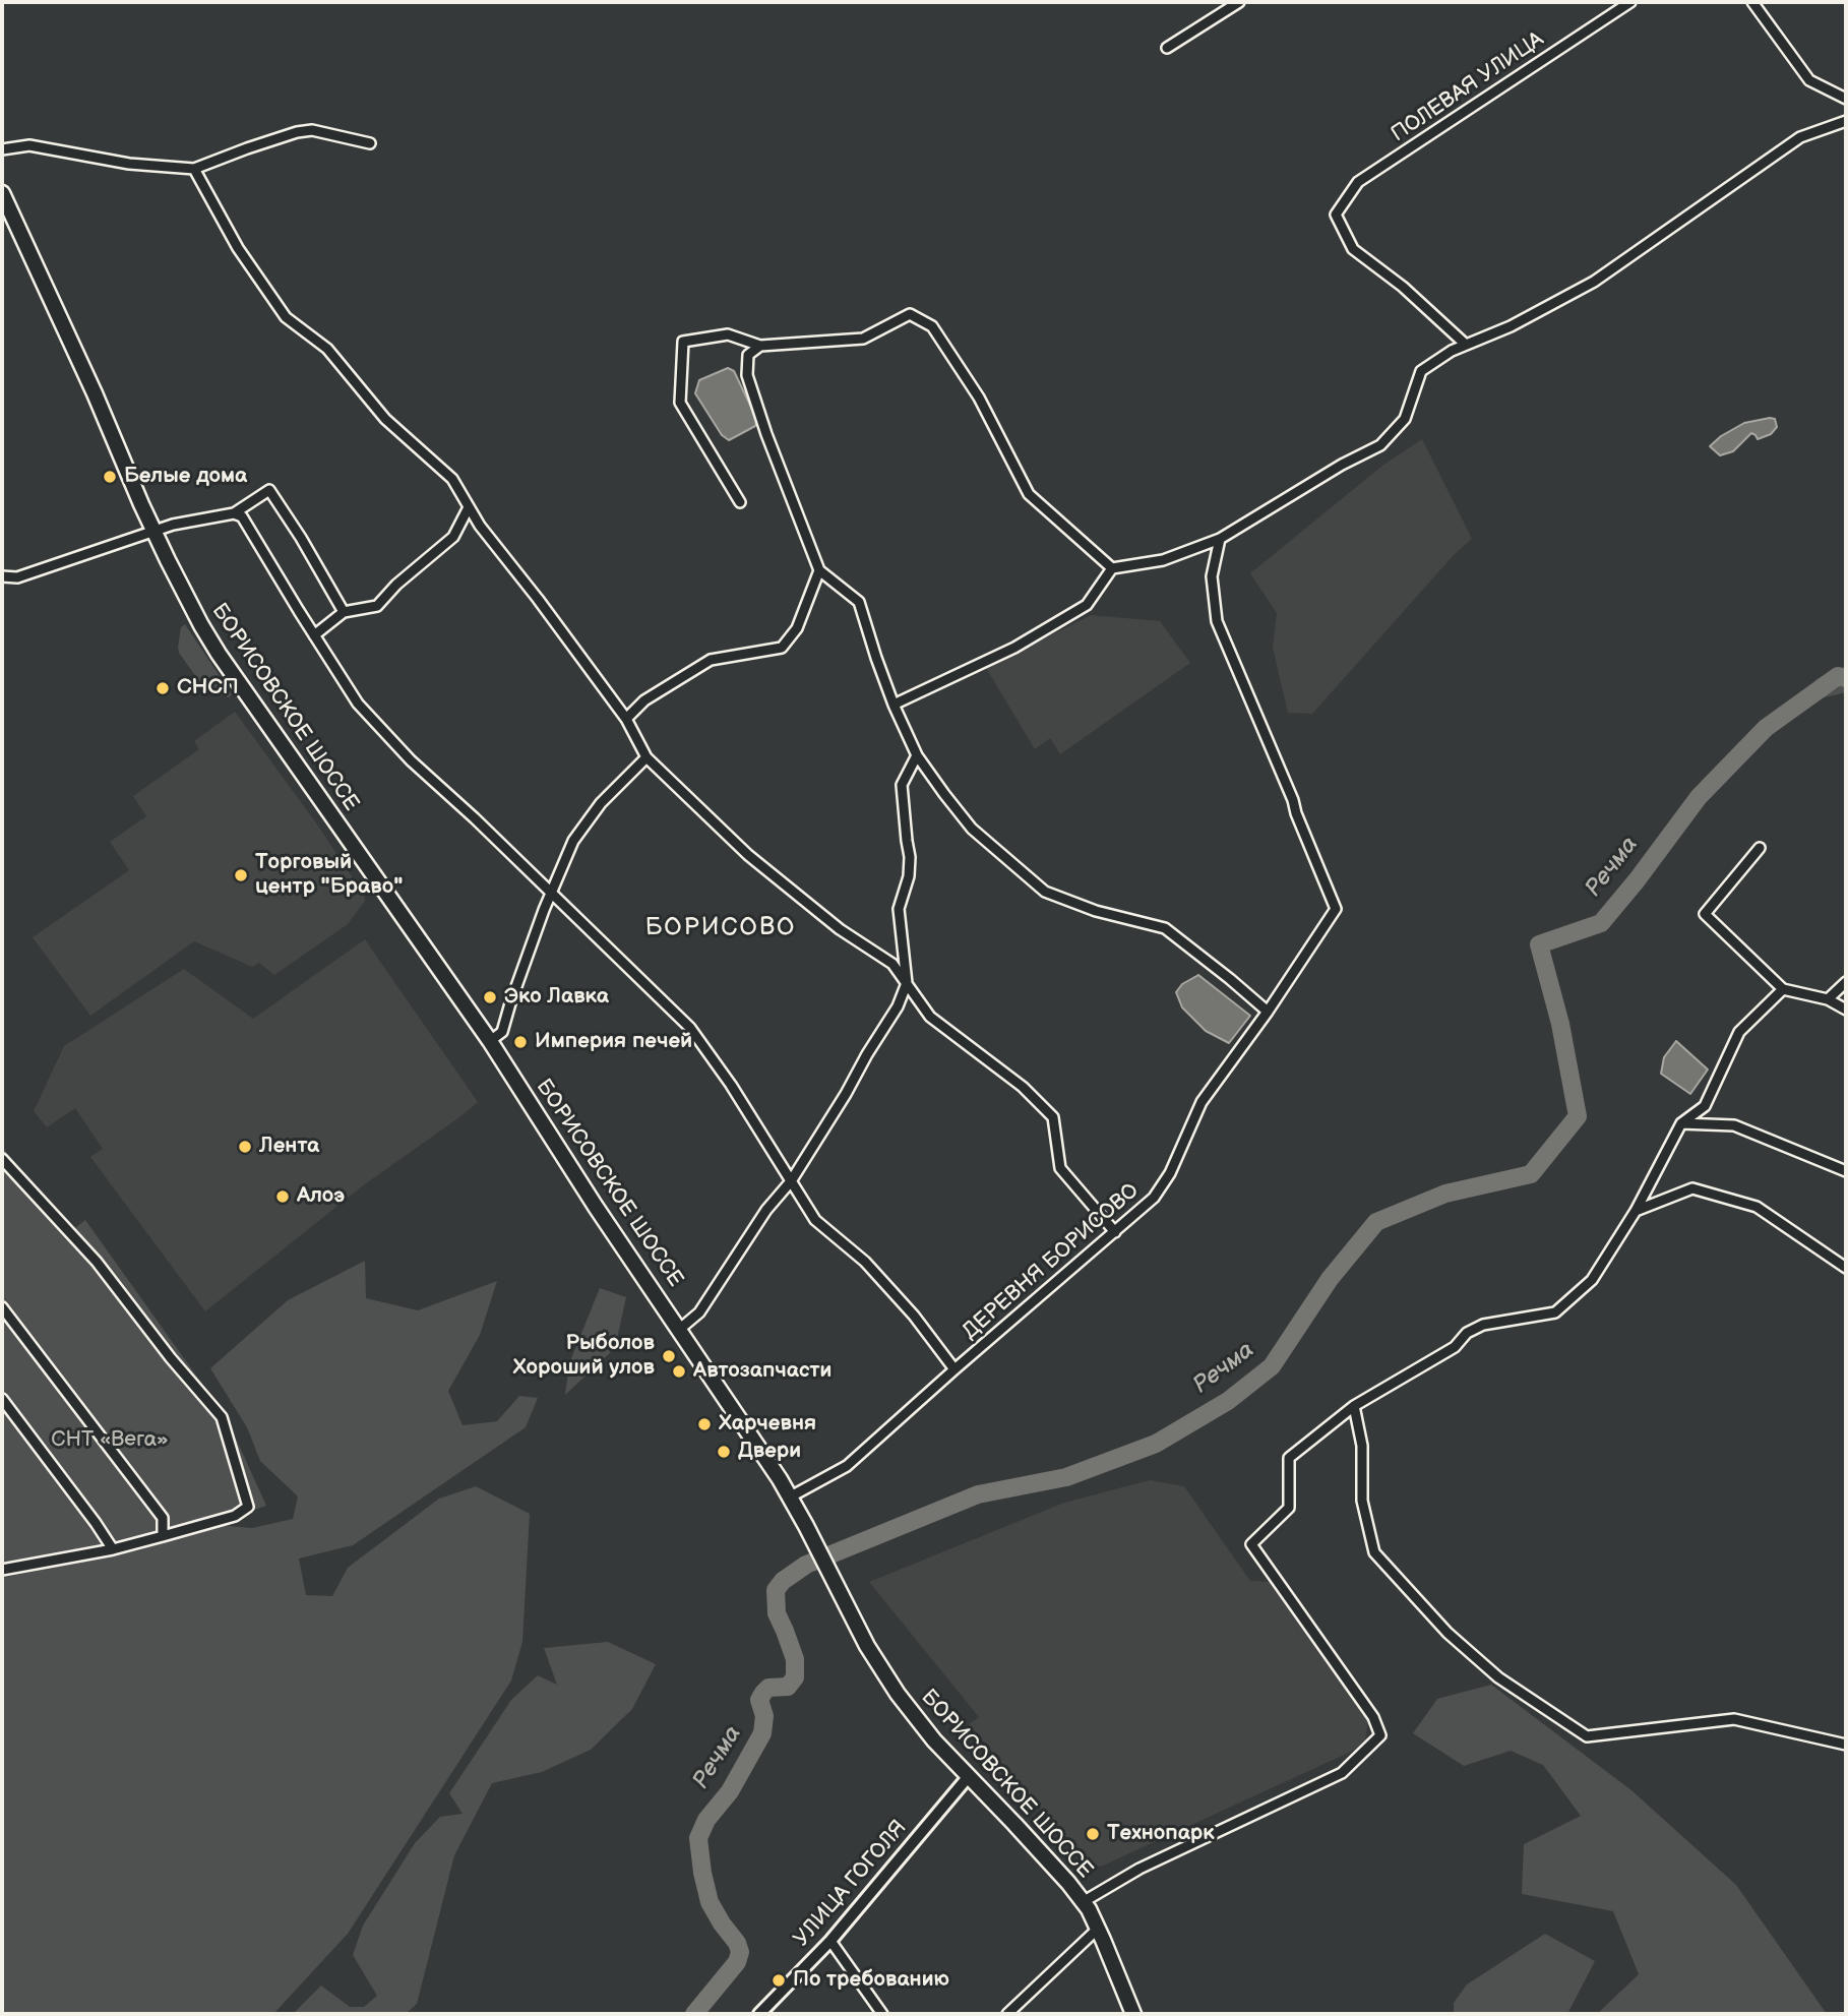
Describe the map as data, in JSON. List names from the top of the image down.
{
  "streets": {
    "main road": ["БОРИСОВСКОЕ ШОССЕ"],
    "street": ["ПОЛЕВАЯ УЛИЦА", "ДЕРЕВНЯ БОРИСОВО", "УЛИЦА ГОГОЛЯ"]
  },
  "crossings": [
    ["БОРИСОВСКОЕ ШОССЕ", "ДЕРЕВНЯ БОРИСОВО"],
    ["БОРИСОВСКОЕ ШОССЕ", "УЛИЦА ГОГОЛЯ"]
  ],
  "districts": ["БОРИСОВО"],
  "water": ["Речма"],
  "parks": ["СНТ «Вега»"],
  "places": [
    "Белые дома",
    "СНСП",
    "Торговый центр \"Браво\"",
    "Эко Лавка",
    "Империя печей",
    "Лента",
    "Алоэ",
    "Рыболов Хороший улов",
    "Автозапчасти",
    "Харчевня",
    "Двери",
    "Технопарк",
    "По требованию"
  ]
}
